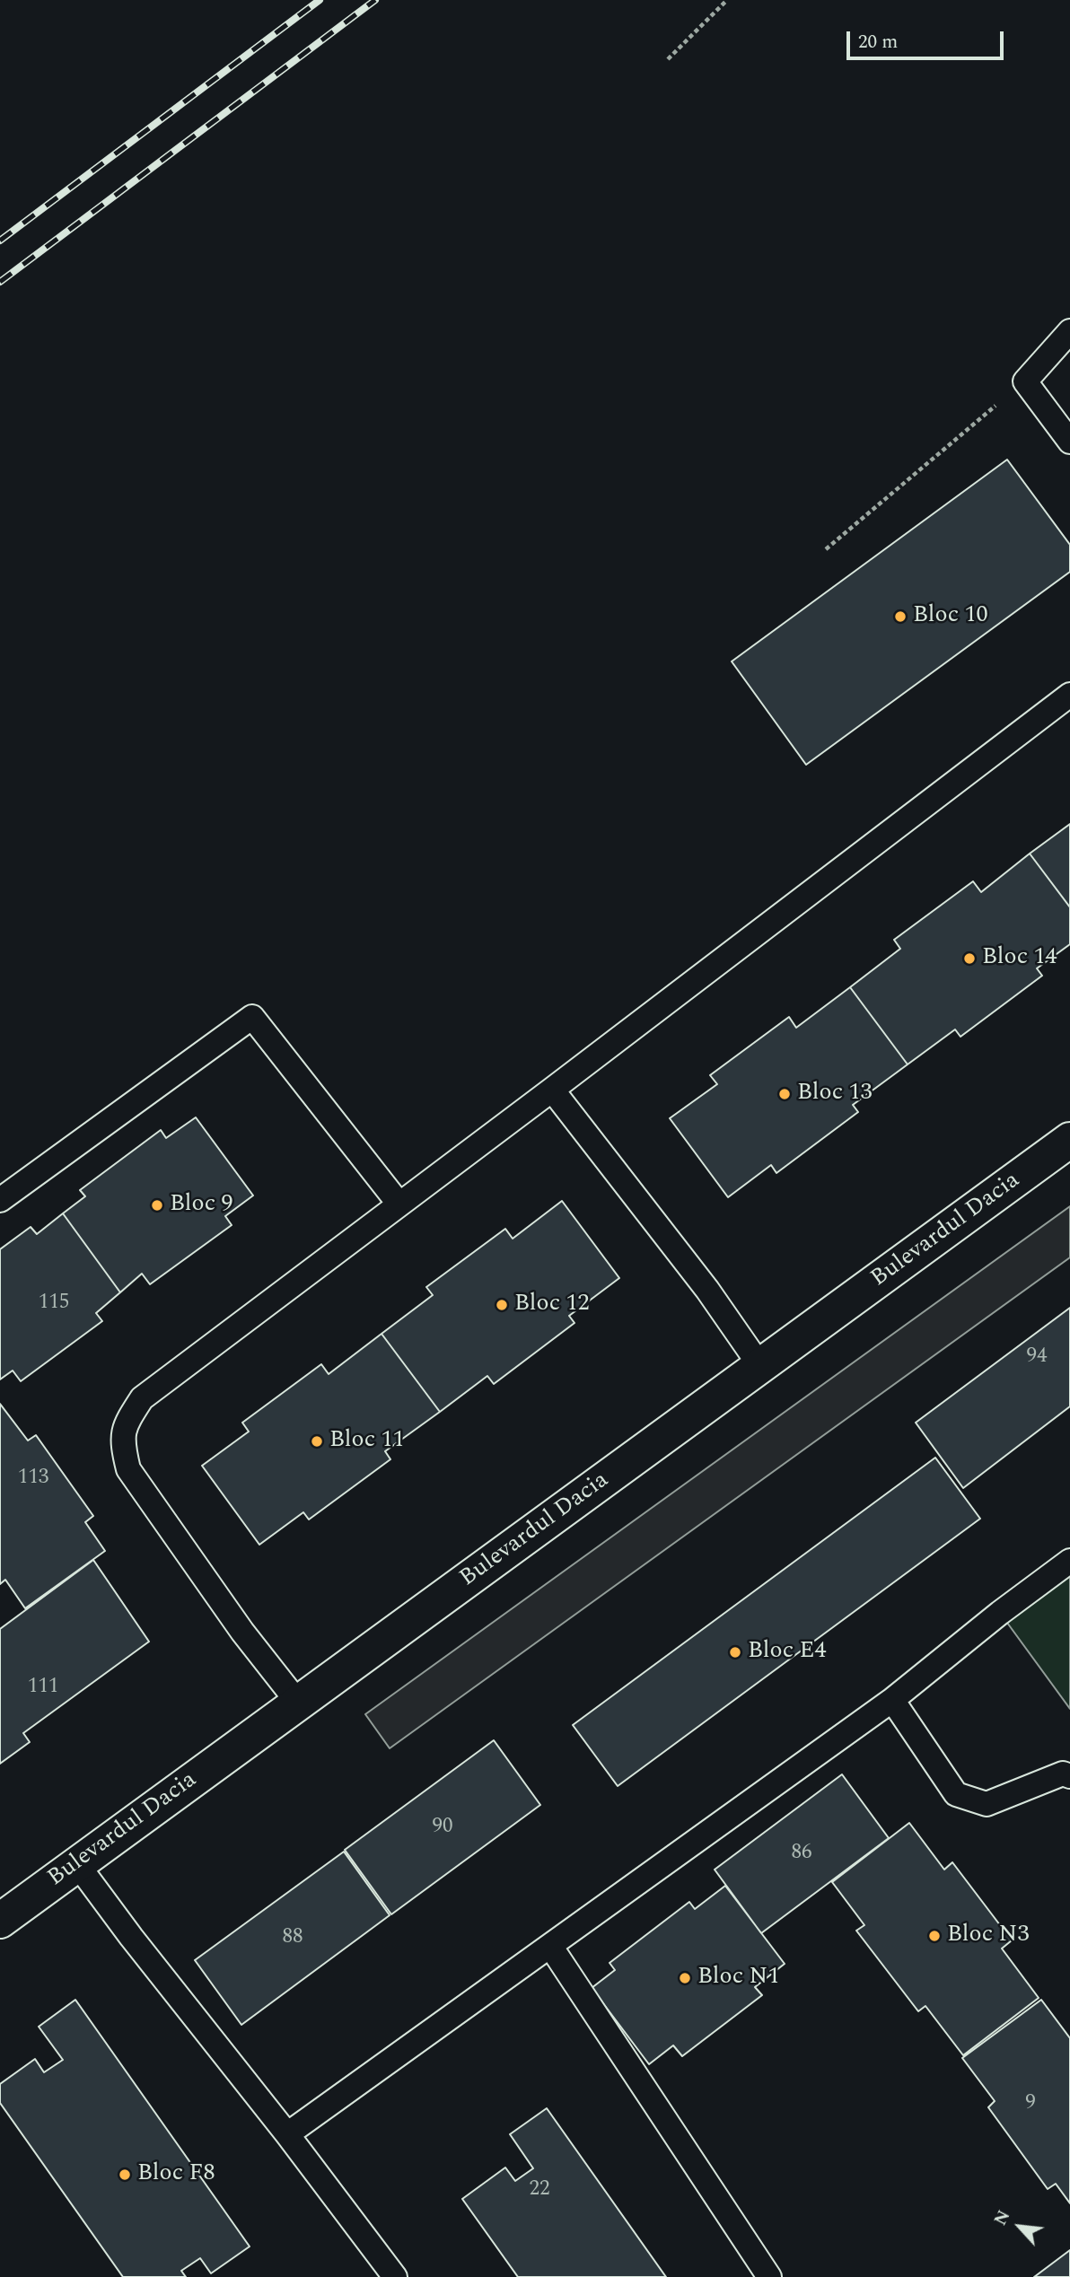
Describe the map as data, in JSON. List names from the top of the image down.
{
  "streets": {
    "main road": ["Bulevardul Dacia"]
  },
  "places": [
    "Bloc 10",
    "Bloc 14",
    "Bloc 13",
    "Bloc 9",
    "Bloc 12",
    "Bloc 11",
    "Bloc E4",
    "Bloc N3",
    "Bloc N1",
    "Bloc F8"
  ],
  "house_numbers": [
    "115",
    "94",
    "113",
    "111",
    "90",
    "86",
    "88",
    "9",
    "22"
  ],
  "scale_bar": "20 m",
  "north": "top left"
}
